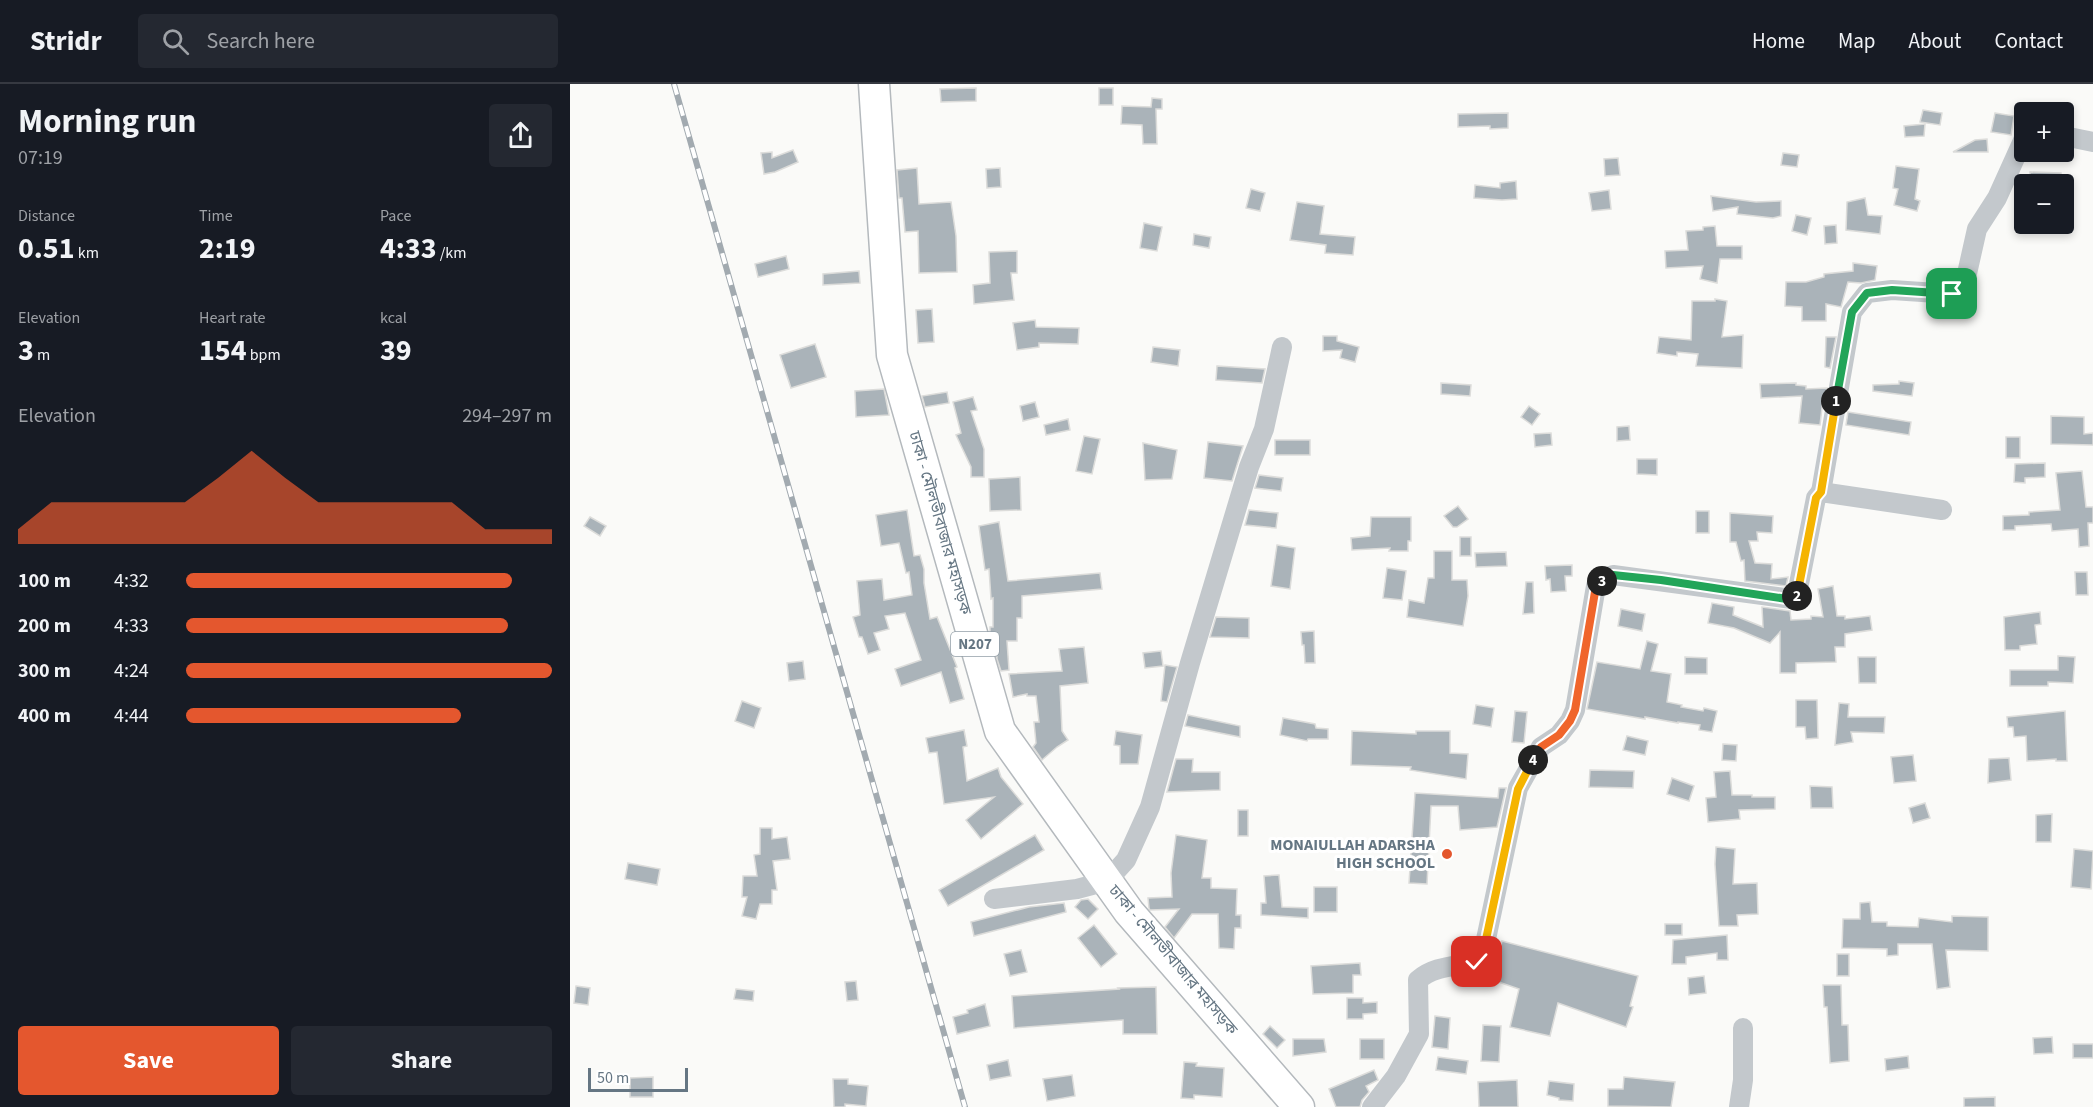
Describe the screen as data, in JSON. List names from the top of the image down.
{
  "streets": {
    "highway": ["ঢাকা - মৌলভীবাজার মহাসড়ক", "N207"]
  },
  "places": ["MONAIULLAH ADARSHA HIGH SCHOOL"],
  "scale_bar": "50 m",
  "page": {
    "header": "Stridr",
    "search": "Search here",
    "nav": [
      "Home",
      "Map",
      "About",
      "Contact"
    ],
    "heading": ["Morning run", "07:19"],
    "map_buttons": ["+", "−"],
    "stats": [
      ["Distance", "0.51 km"],
      ["Time", "2:19"],
      ["Pace", "4:33 /km"],
      ["Elevation", "3 m"],
      ["Heart rate", "154 bpm"],
      ["kcal", "39"]
    ],
    "pins": [
      "1",
      "3",
      "2",
      "4"
    ],
    "chart": ["Elevation", "294–297 m"],
    "list": [
      {
        "name": "100 m",
        "note": "4:32"
      },
      {
        "name": "200 m",
        "note": "4:33"
      },
      {
        "name": "300 m",
        "note": "4:24"
      },
      {
        "name": "400 m",
        "note": "4:44"
      }
    ],
    "buttons": ["Save", "Share"],
    "scale": "50 m"
  }
}
